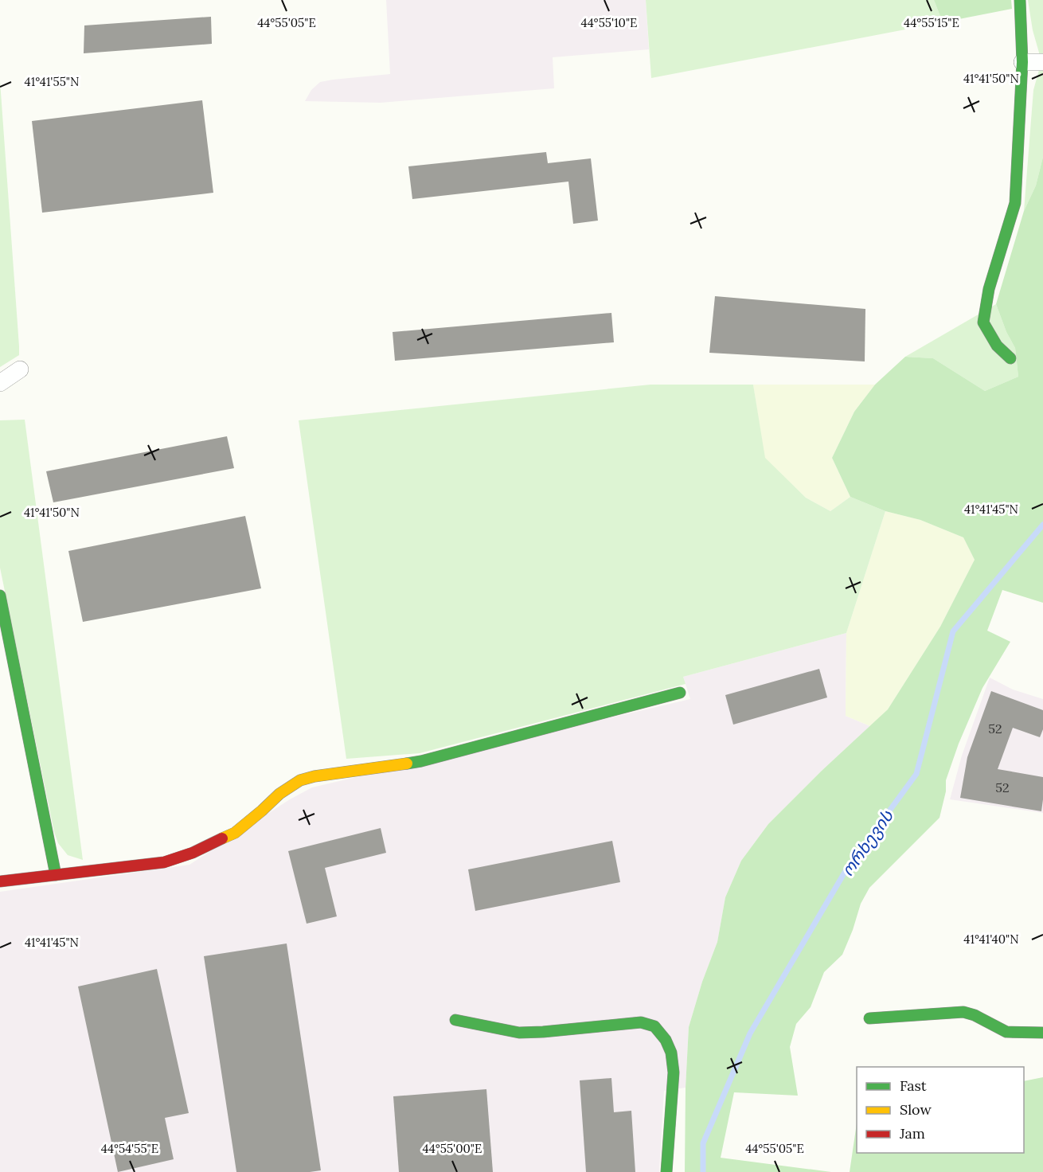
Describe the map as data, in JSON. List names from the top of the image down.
{
  "water": ["ორხევის"],
  "house_numbers": ["52", "52"],
  "legend": ["Fast", "Slow", "Jam"],
  "coordinates": [
    "44°55'05\"E",
    "44°55'10\"E",
    "44°55'15\"E",
    "41°41'50\"N",
    "41°41'55\"N",
    "41°41'45\"N",
    "41°41'40\"N",
    "44°54'55\"E",
    "44°55'00\"E"
  ]
}
